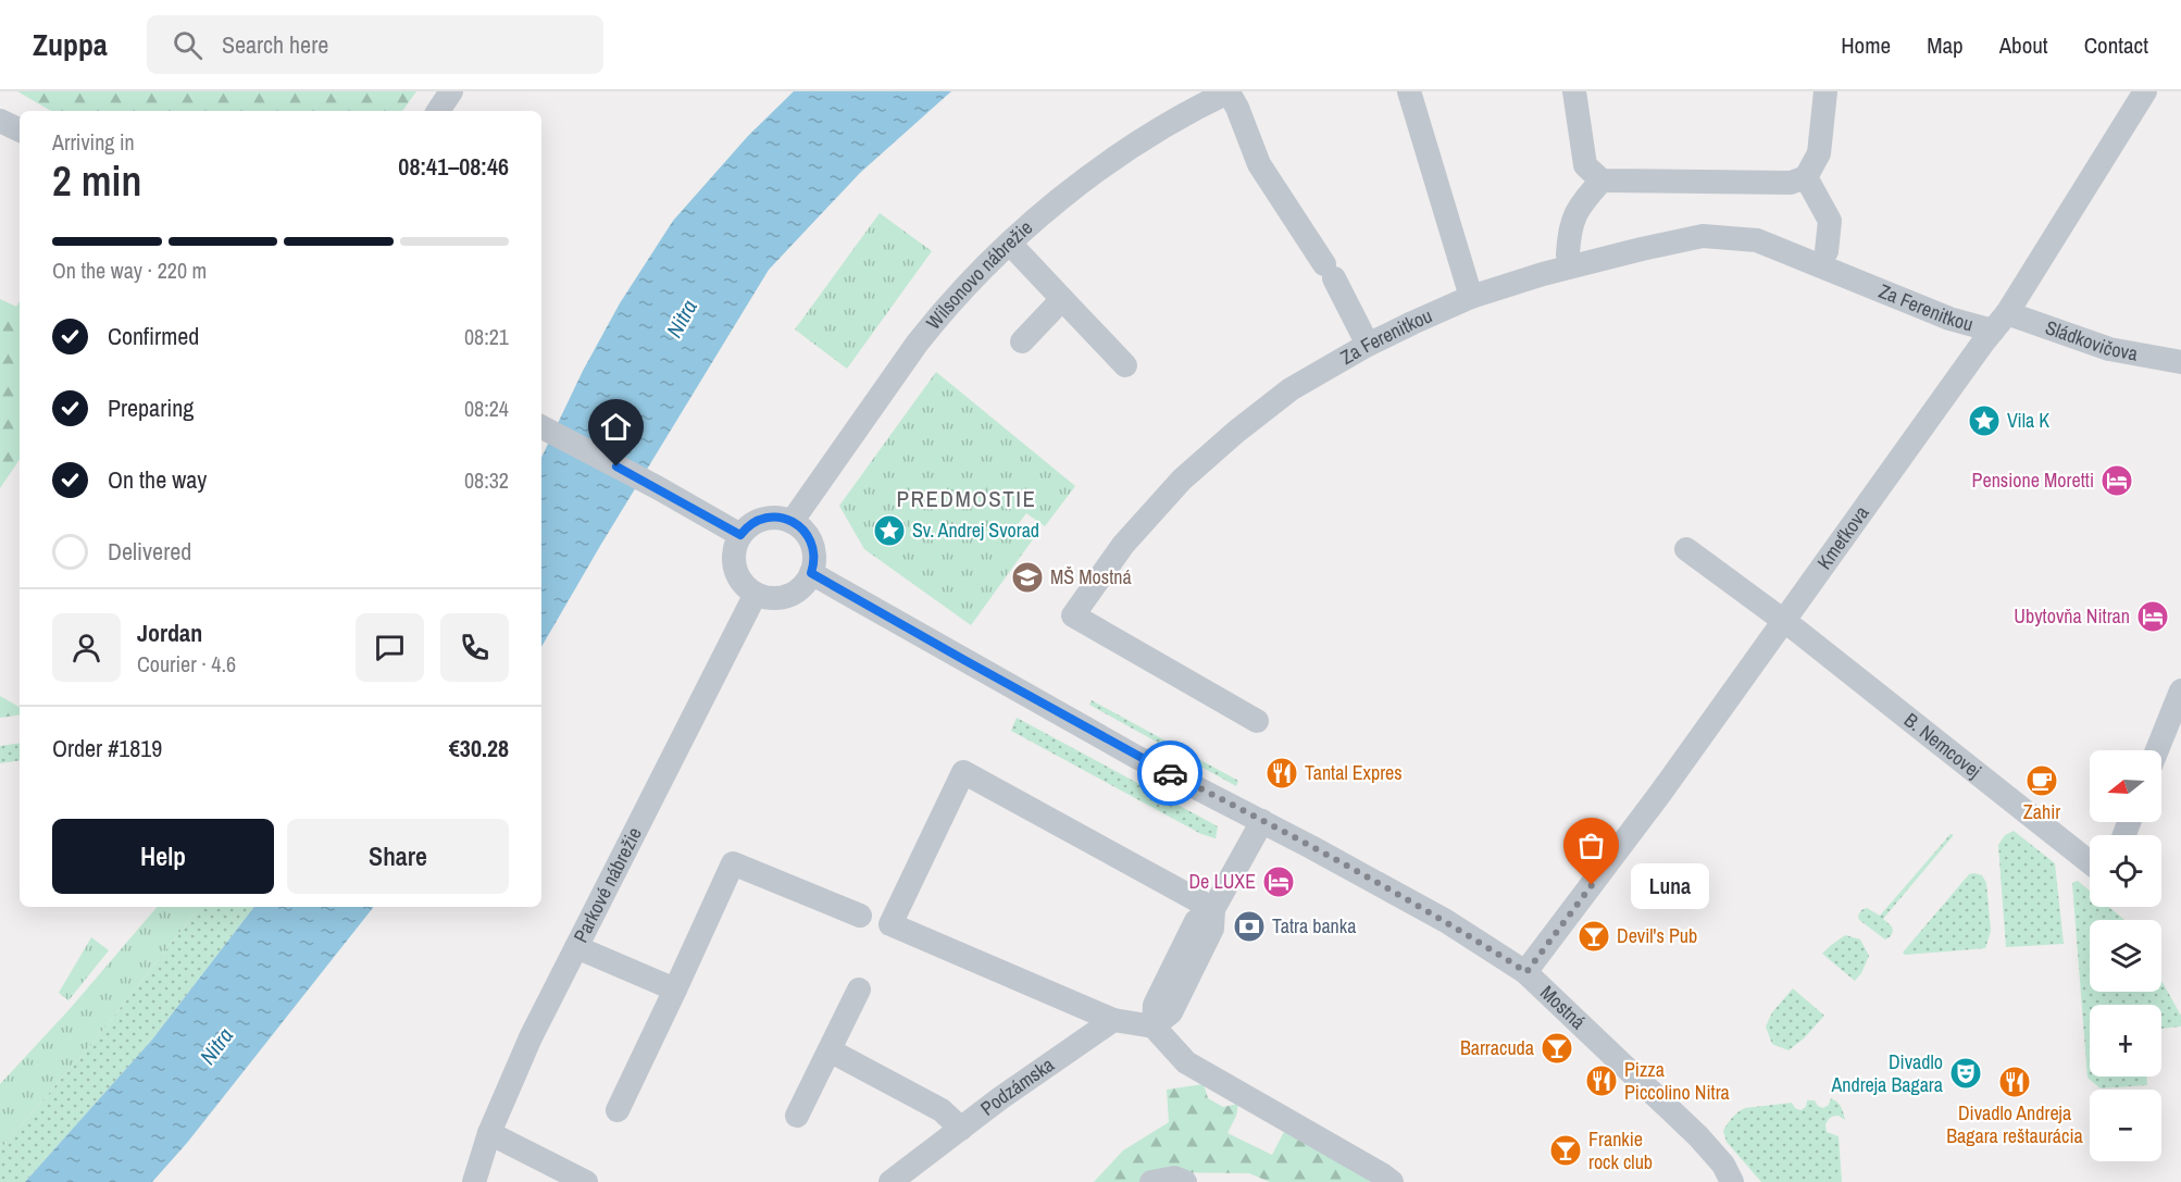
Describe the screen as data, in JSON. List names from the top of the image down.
{
  "streets": {
    "street": [
      "Wilsonovo nábrežie",
      "Za Ferenitkou",
      "Sládkovičova",
      "Kmeťkova",
      "B. Nemcovej",
      "Parkové nábrežie",
      "Mostná",
      "Podzámska"
    ]
  },
  "crossings": [
    ["Wilsonovo nábrežie", "Parkové nábrežie"],
    ["Wilsonovo nábrežie", "Mostná"],
    ["Za Ferenitkou", "Sládkovičova"],
    ["Za Ferenitkou", "Kmeťkova"],
    ["Sládkovičova", "Kmeťkova"],
    ["Kmeťkova", "B. Nemcovej"],
    ["Kmeťkova", "Mostná"],
    ["Parkové nábrežie", "Mostná"]
  ],
  "districts": ["PREDMOSTIE"],
  "water": ["Nitra"],
  "places": {
    "place": ["Vila K", "Sv. Andrej Svorad"],
    "hotel": ["Pensione Moretti", "Ubytovňa Nitran", "De LUXE"],
    "school or university": ["MŠ Mostná"],
    "restaurant": ["Tantal Expres", "Pizza Piccolino Nitra", "Divadlo Andreja Bagara reštaurácia"],
    "cafe": ["Zahir"],
    "other": ["Luna"],
    "bank": ["Tatra banka"],
    "bar": ["Devil's Pub", "Barracuda", "Frankie rock club"],
    "theatre": ["Divadlo Andreja Bagara"]
  },
  "north": "left",
  "page": {
    "header": "Zuppa",
    "search": "Search here",
    "nav": [
      "Home",
      "Map",
      "About",
      "Contact"
    ],
    "heading": ["2 min", "Arriving in", "08:41–08:46"],
    "panel": [
      "Jordan",
      "Courier · 4.6",
      "Order #1819",
      "€30.28"
    ],
    "bar": "On the way · 220 m",
    "list": [
      ["Confirmed", "08:21"],
      ["Preparing", "08:24"],
      ["On the way", "08:32"],
      "Delivered"
    ],
    "map_buttons": ["+", "−"],
    "buttons": ["Help", "Share"],
    "bubble": "Luna"
  }
}
